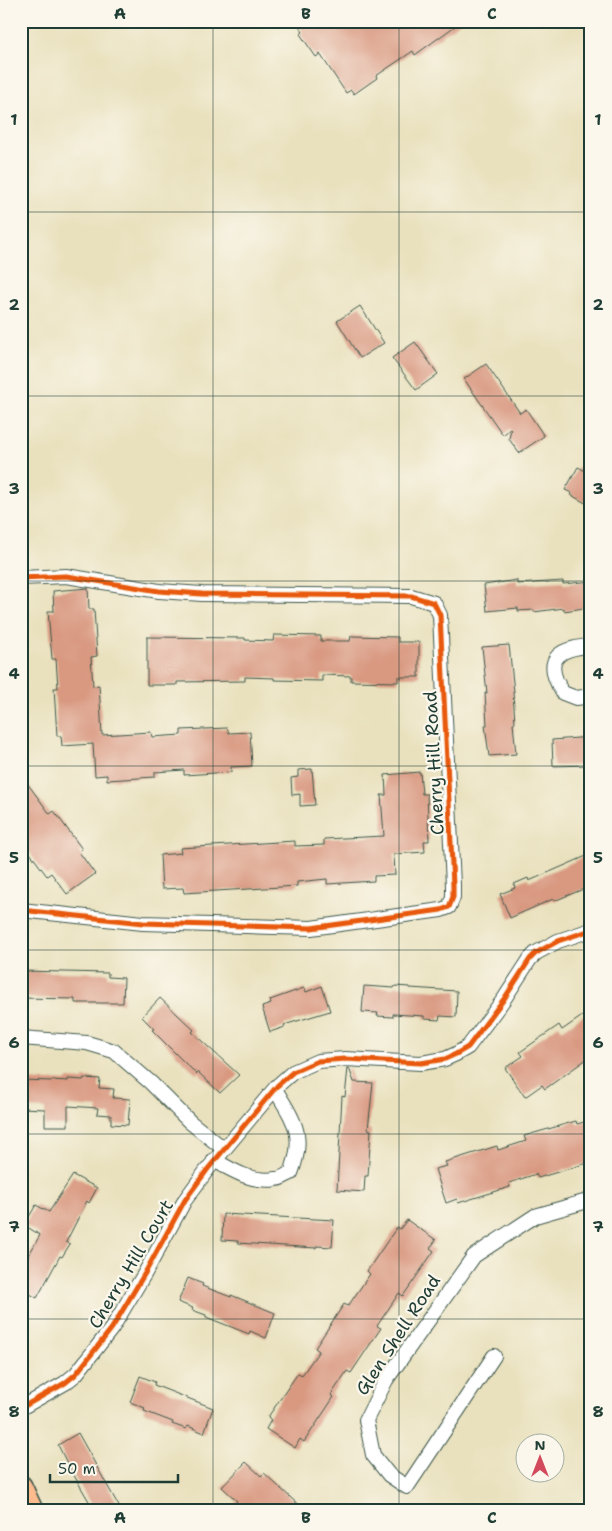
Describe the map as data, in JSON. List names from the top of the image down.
{
  "streets": {
    "street": ["Cherry Hill Road", "Cherry Hill Court", "Glen Shell Road"]
  },
  "scale_bar": "50 m",
  "north": "top",
  "grid": {
    "columns": ["A", "B", "C"],
    "rows": [
      "1",
      "2",
      "3",
      "4",
      "5",
      "6",
      "7",
      "8"
    ]
  }
}
